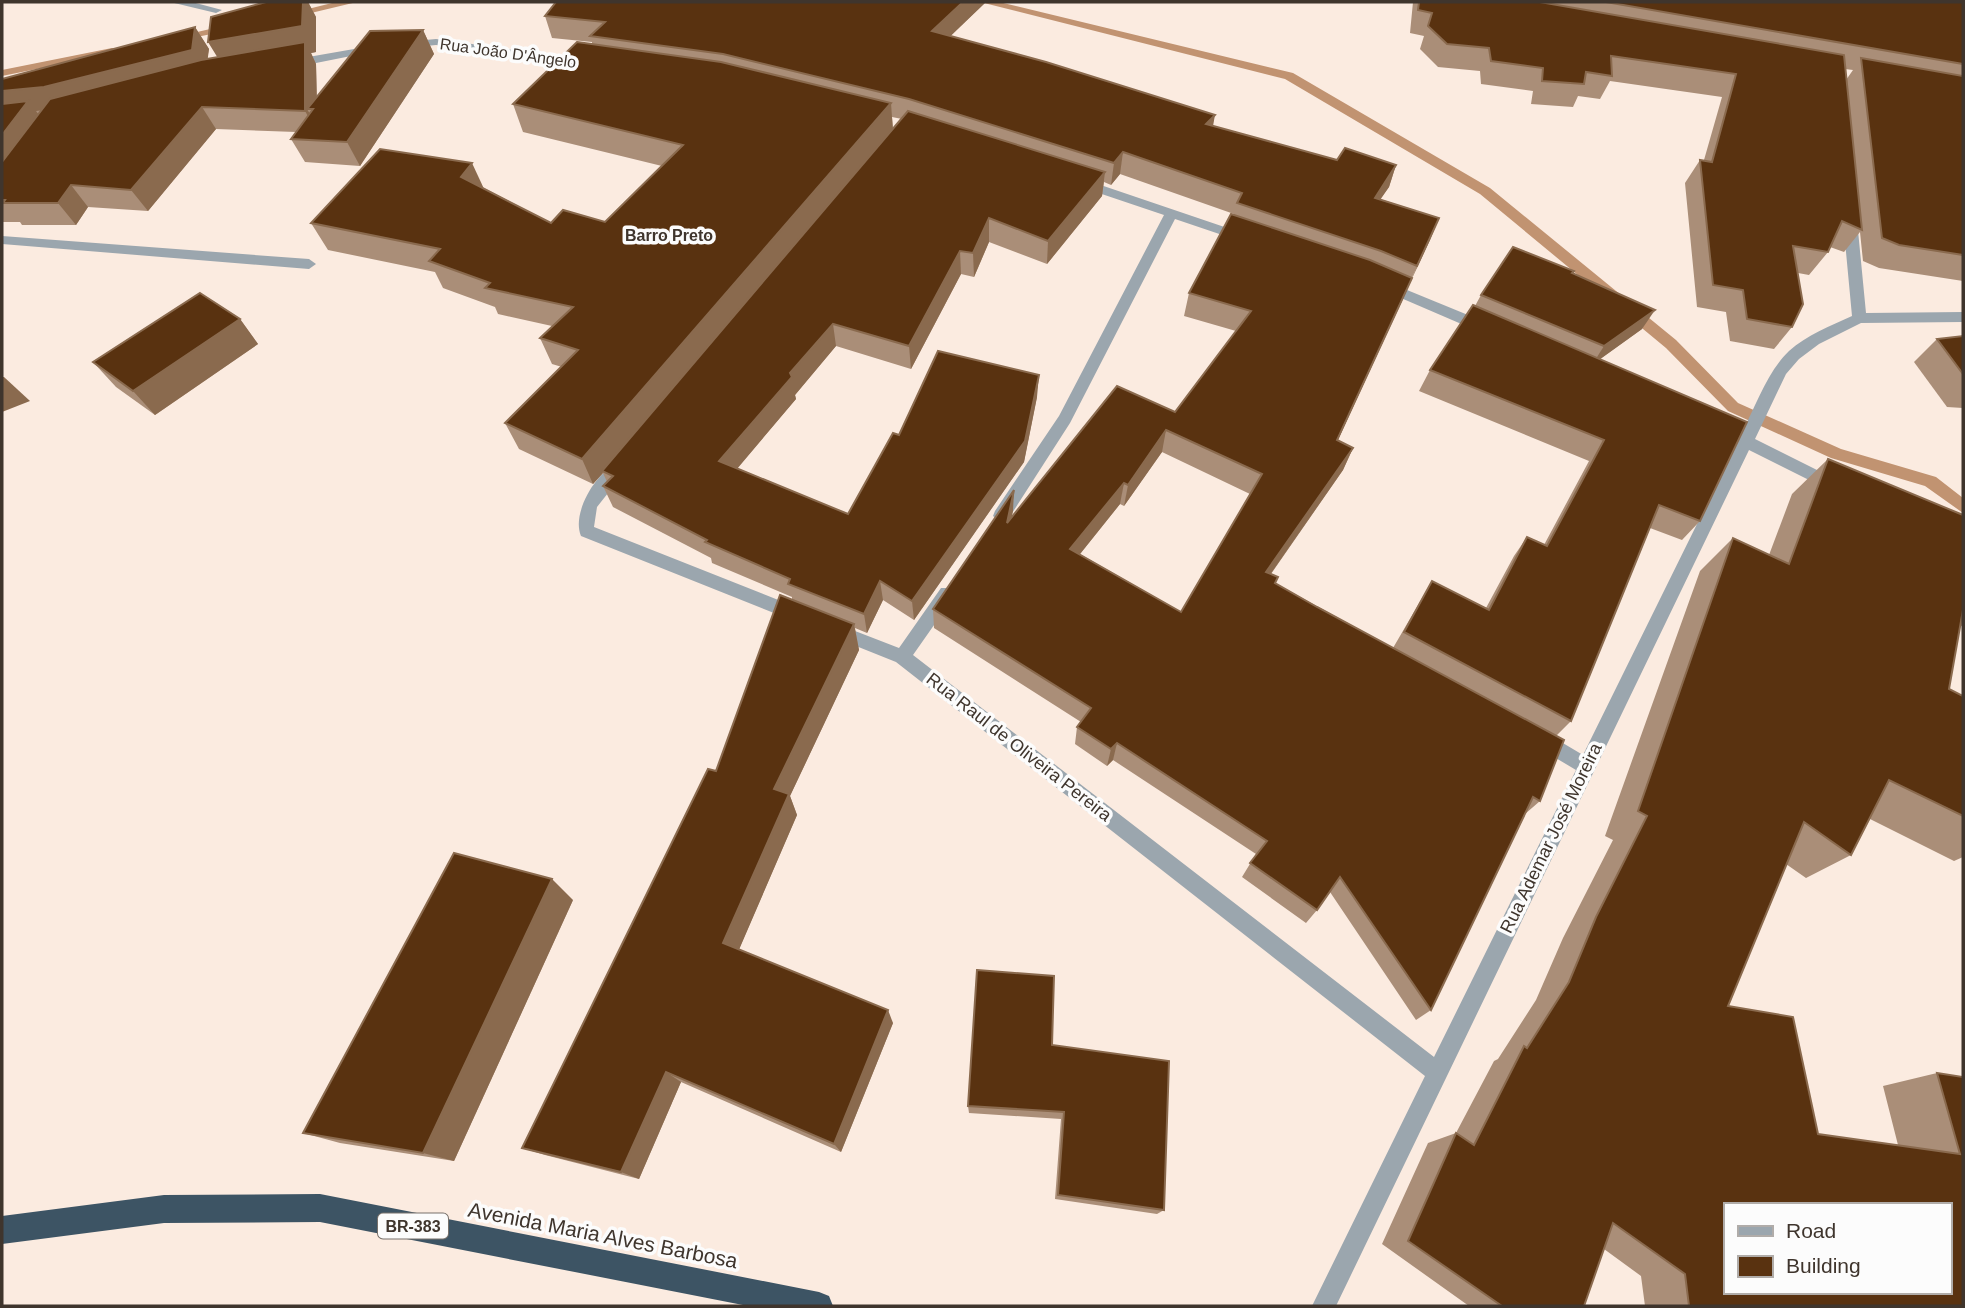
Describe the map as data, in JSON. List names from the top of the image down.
{
  "streets": {
    "highway": ["BR-383", "Avenida Maria Alves Barbosa"],
    "street": ["Rua João D'Ângelo", "Rua Raul de Oliveira Pereira", "Rua Ademar José Moreira"]
  },
  "crossings": [
    ["Rua Raul de Oliveira Pereira", "Rua Ademar José Moreira"]
  ],
  "districts": ["Barro Preto"],
  "legend": ["Road", "Building"]
}
